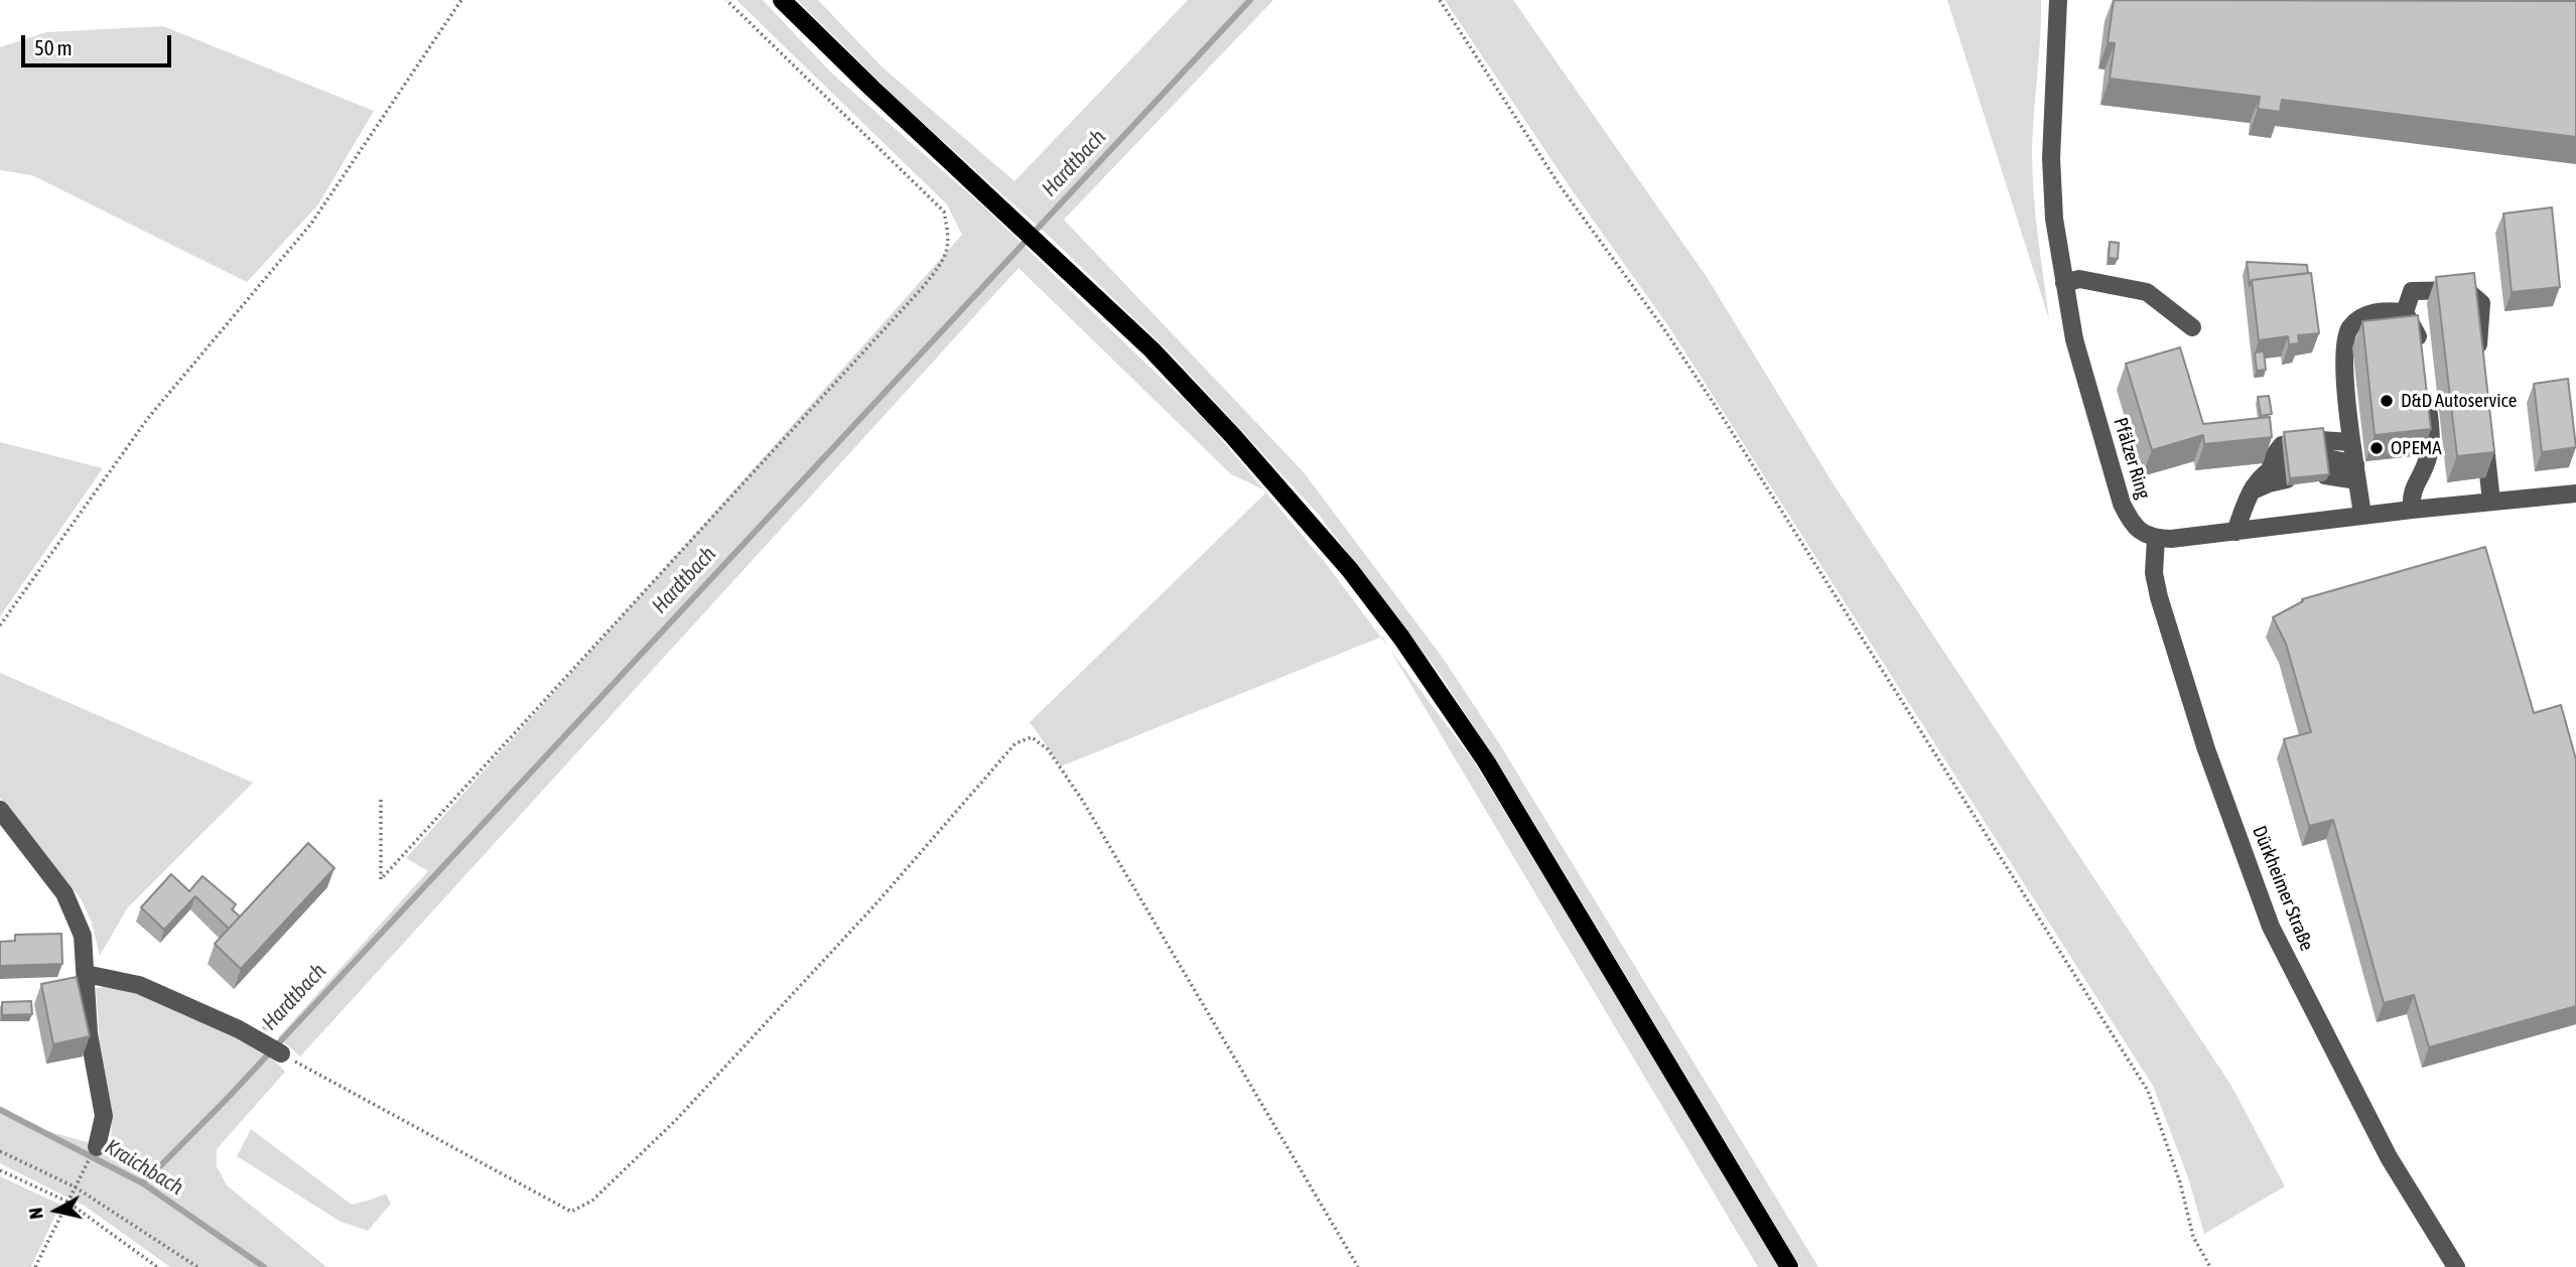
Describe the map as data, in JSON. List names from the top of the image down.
{
  "streets": {
    "street": ["Pfälzer Ring", "Dürkheimer Straße"]
  },
  "crossings": [
    ["Pfälzer Ring", "Dürkheimer Straße"]
  ],
  "water": ["Hardtbach", "Kraichbach"],
  "places": ["D&D Autoservice", "OPEMA"],
  "scale_bar": "50 m",
  "north": "left"
}
